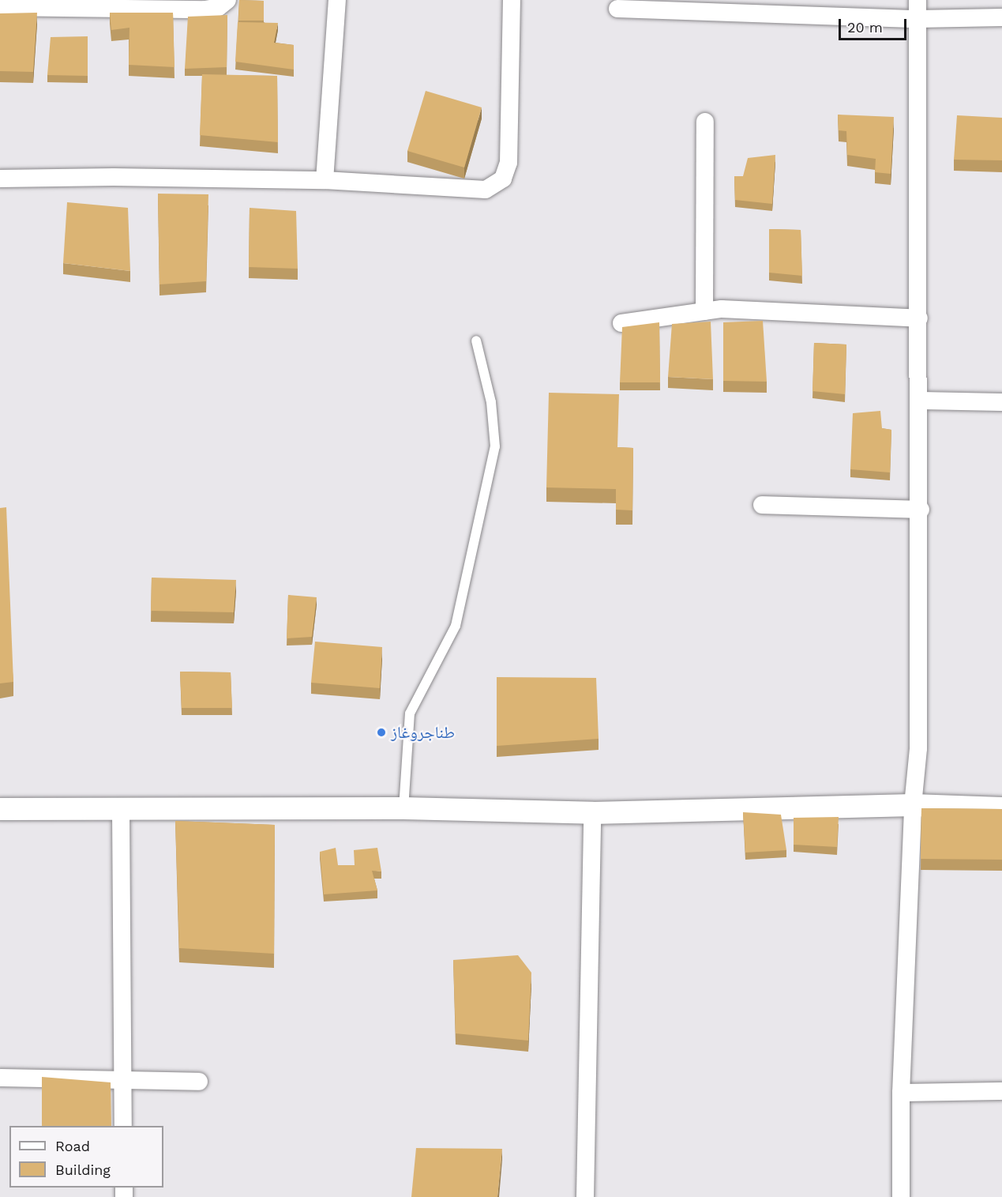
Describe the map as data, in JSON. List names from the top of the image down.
{
  "places": ["طناجروغاز"],
  "legend": ["Road", "Building"],
  "scale_bar": "20 m"
}
